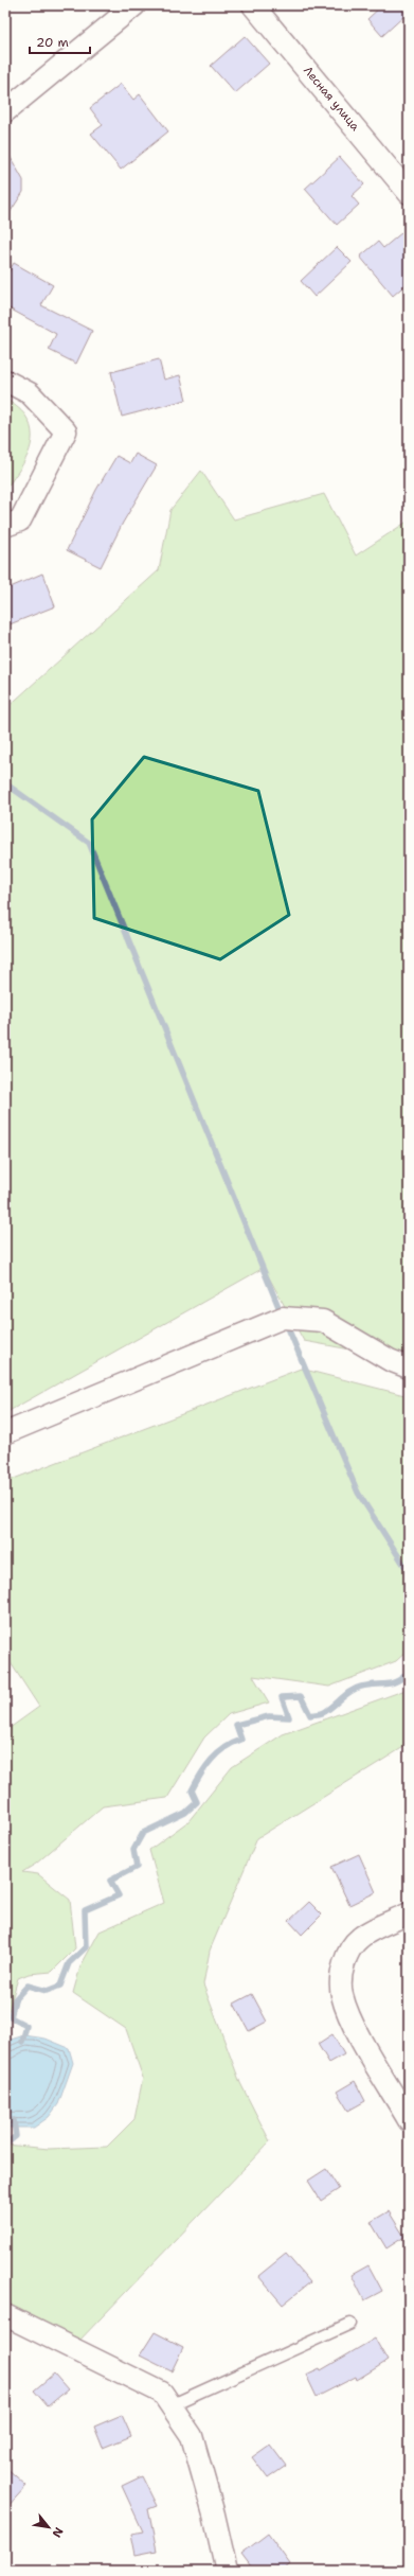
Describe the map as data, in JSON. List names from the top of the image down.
{
  "streets": {
    "street": ["Лесная улица"]
  },
  "scale_bar": "20 m",
  "north": "bottom right"
}
